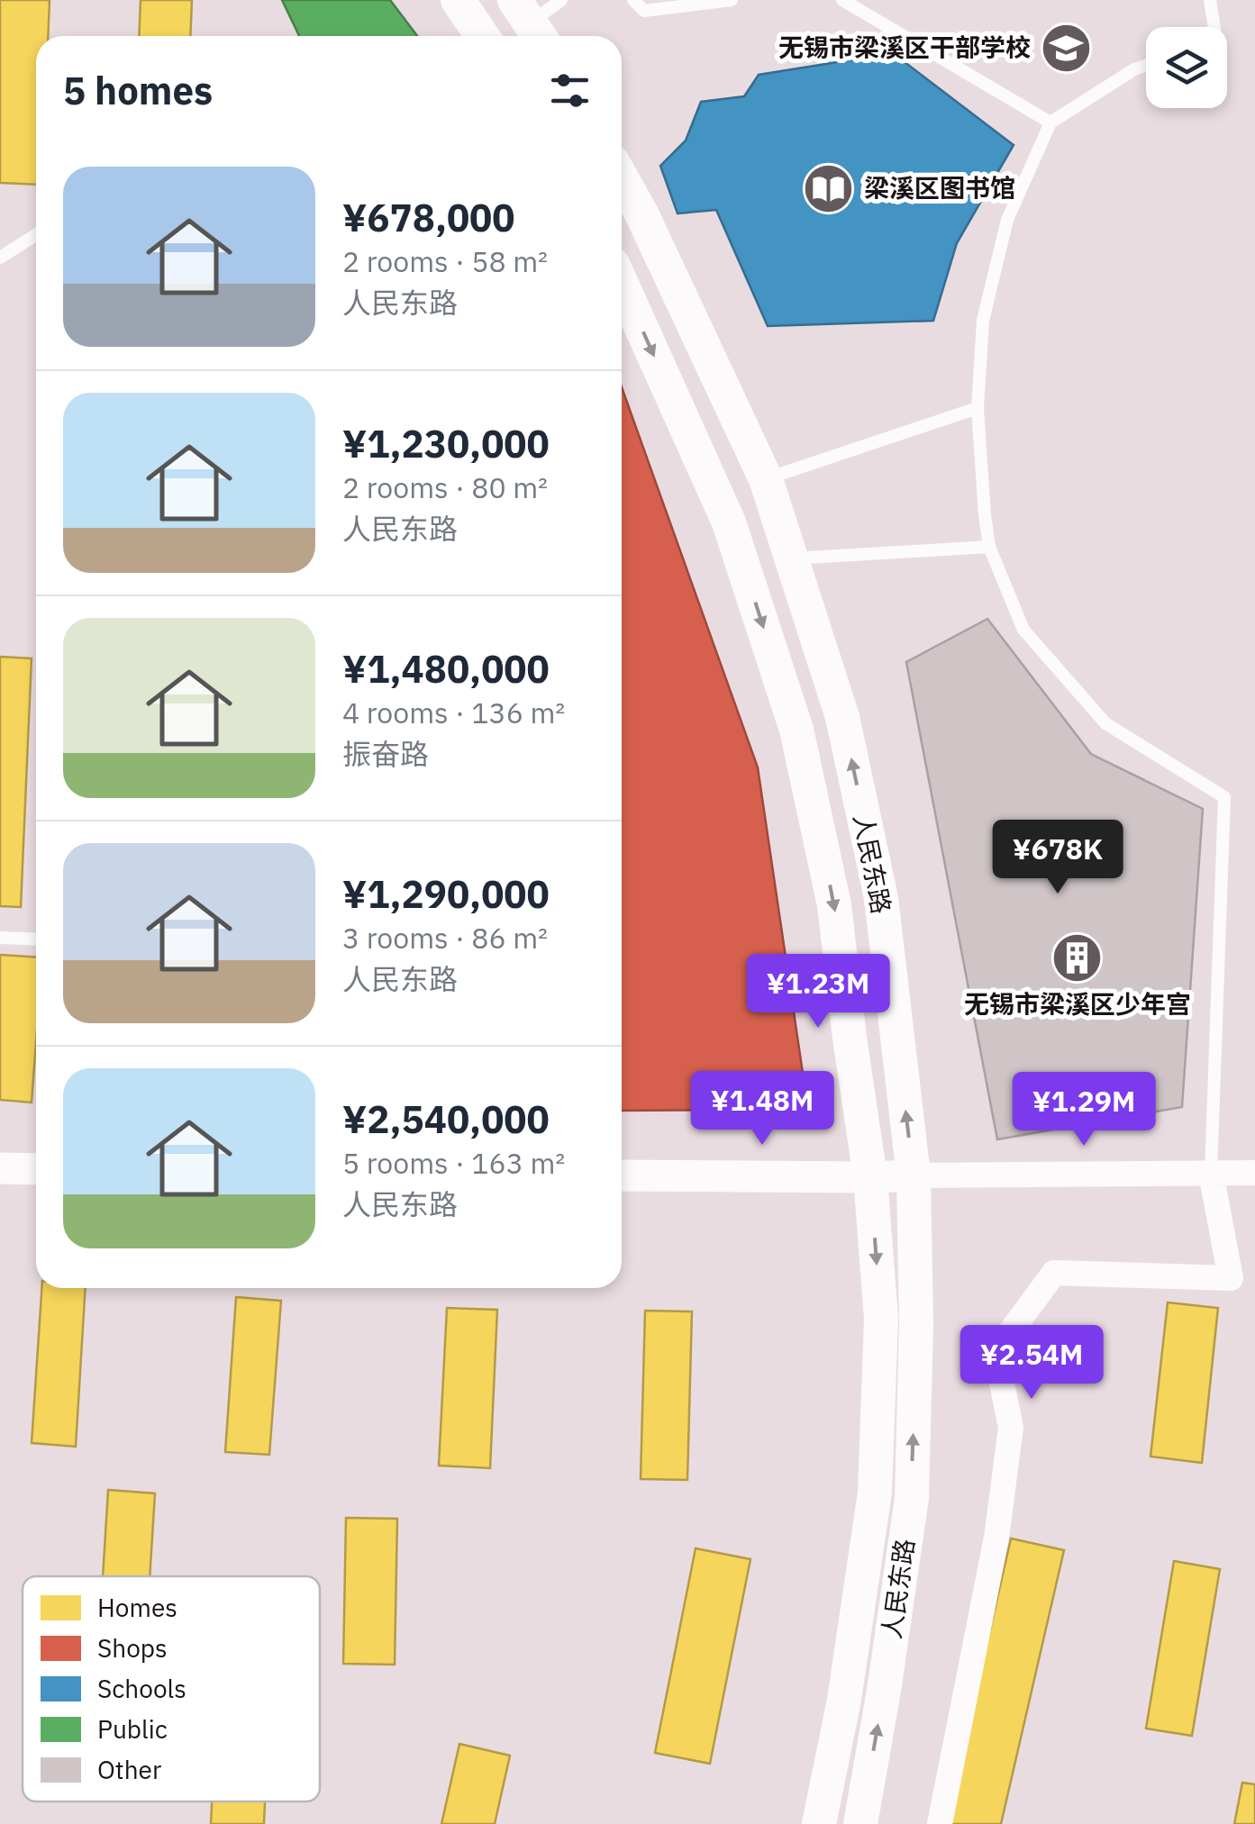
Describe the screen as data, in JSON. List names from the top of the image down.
{
  "streets": {
    "main road": ["人民东路"]
  },
  "places": {
    "school or university": ["无锡市梁溪区干部学校"],
    "library": ["梁溪区图书馆"],
    "building": ["无锡市梁溪区少年宫"]
  },
  "legend": [
    "Homes",
    "Shops",
    "Schools",
    "Public",
    "Other"
  ],
  "page": {
    "heading": "5 homes",
    "list": [
      {
        "name": "¥678,000",
        "note": "2 rooms · 58 m² · 人民东路"
      },
      {
        "name": "¥1,230,000",
        "note": "2 rooms · 80 m² · 人民东路"
      },
      {
        "name": "¥1,480,000",
        "note": "4 rooms · 136 m² · 振奋路"
      },
      {
        "name": "¥1,290,000",
        "note": "3 rooms · 86 m² · 人民东路"
      },
      {
        "name": "¥2,540,000",
        "note": "5 rooms · 163 m² · 人民东路"
      }
    ],
    "price": [
      "¥678K",
      "¥1.23M",
      "¥1.48M",
      "¥1.29M",
      "¥2.54M"
    ]
  }
}
